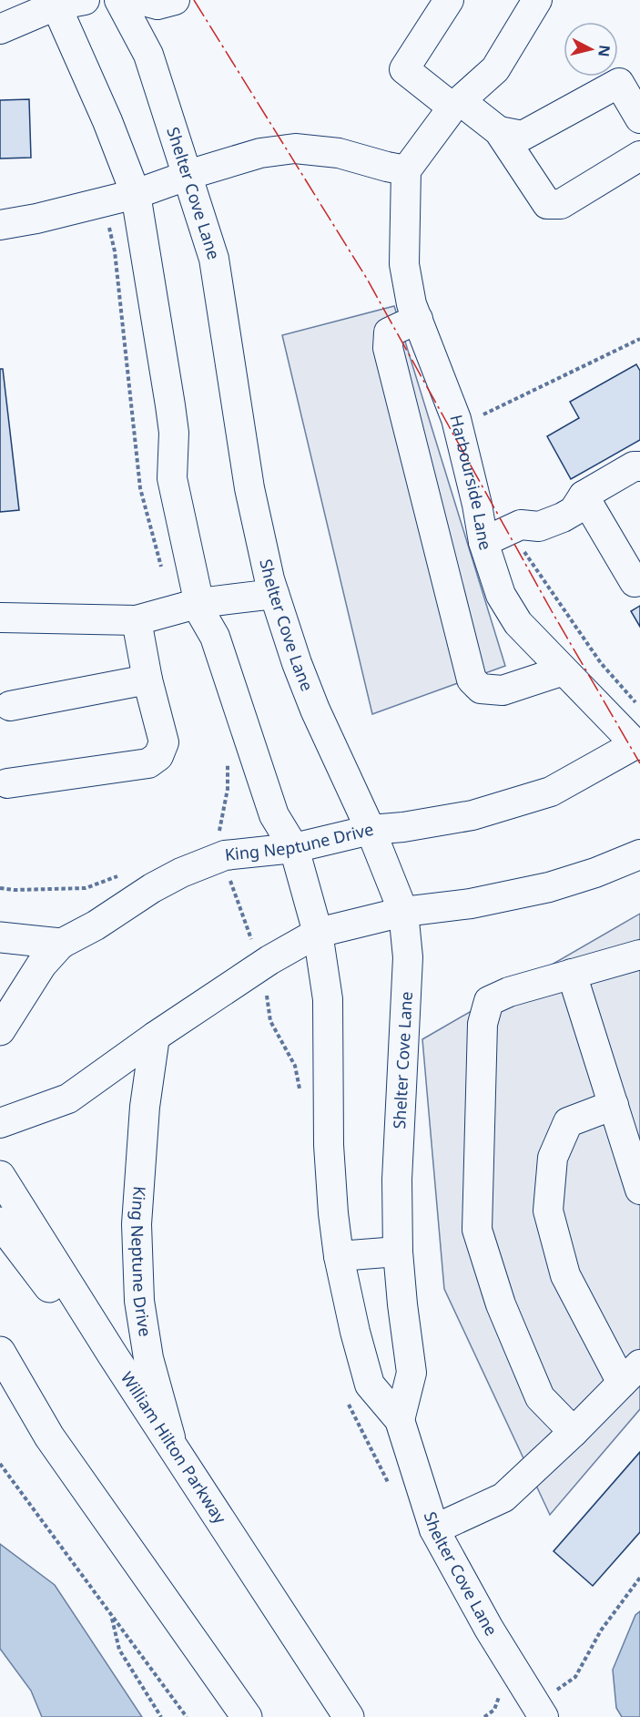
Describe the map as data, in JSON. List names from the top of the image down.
{
  "streets": {
    "highway": ["William Hilton Parkway"],
    "street": ["Shelter Cove Lane", "Harbourside Lane", "King Neptune Drive"]
  },
  "crossings": [
    ["Shelter Cove Lane", "King Neptune Drive"],
    ["Harbourside Lane", "King Neptune Drive"],
    ["King Neptune Drive", "William Hilton Parkway"]
  ],
  "north": "right"
}
